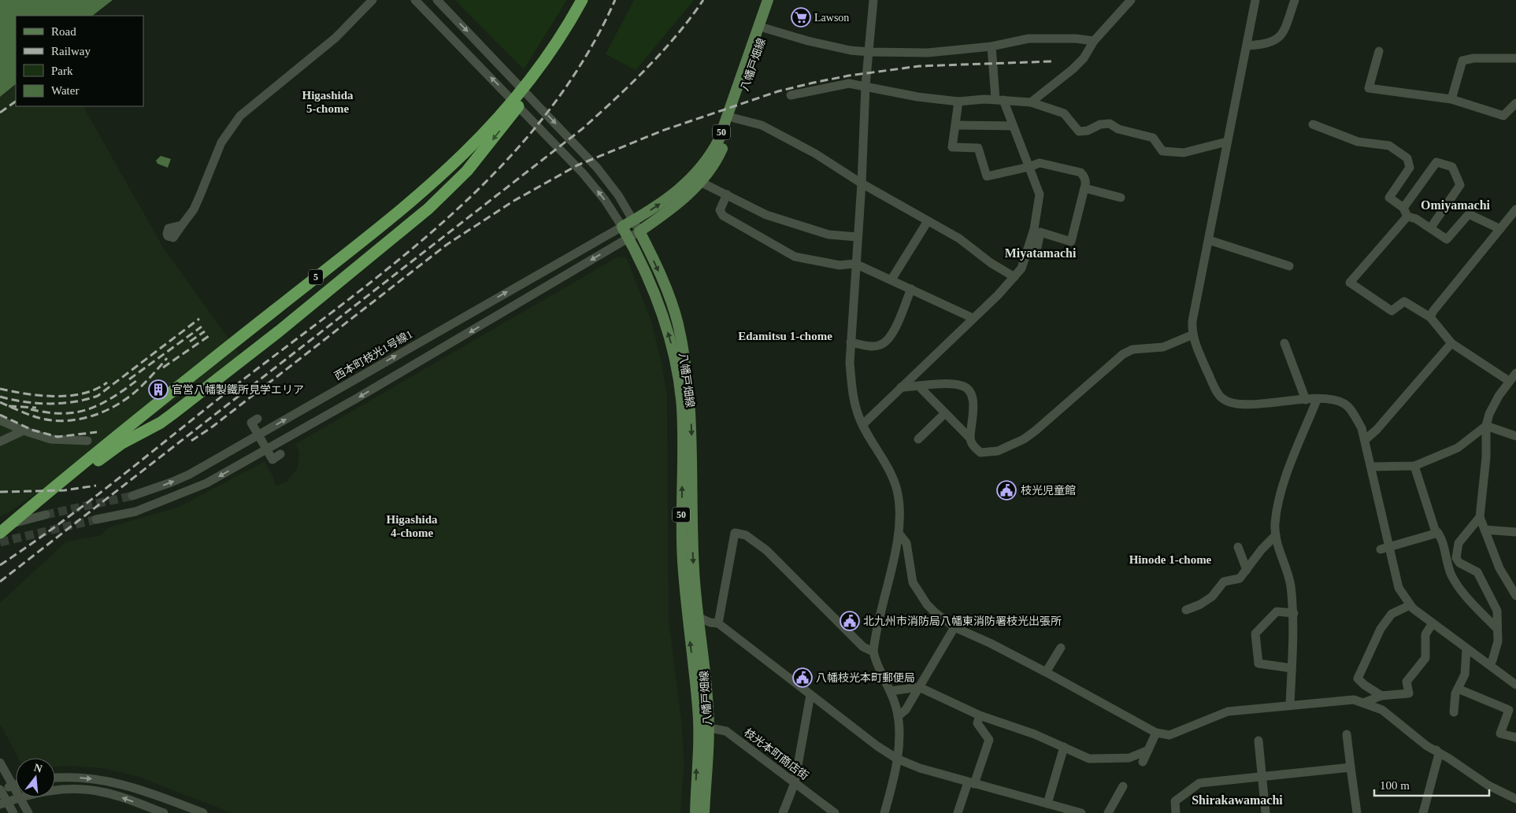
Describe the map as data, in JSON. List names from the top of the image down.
{
  "streets": {
    "highway": ["5"],
    "main road": ["八幡戸畑線", "50"],
    "street": ["西本町枝光1号線1", "枝光本町商店街"]
  },
  "crossings": [
    ["八幡戸畑線", "西本町枝光1号線1"],
    ["八幡戸畑線", "枝光本町商店街"]
  ],
  "districts": [
    "Higashida 5-chome",
    "Omiyamachi",
    "Miyatamachi",
    "Edamitsu 1-chome",
    "Higashida 4-chome",
    "Hinode 1-chome",
    "Shirakawamachi"
  ],
  "places": {
    "supermarket": ["Lawson"],
    "building": ["官営八幡製鐵所見学エリア"],
    "public building": ["枝光児童館", "北九州市消防局八幡東消防署枝光出張所", "八幡枝光本町郵便局"]
  },
  "legend": [
    "Road",
    "Railway",
    "Park",
    "Water"
  ],
  "scale_bar": "100 m",
  "north": "top"
}
